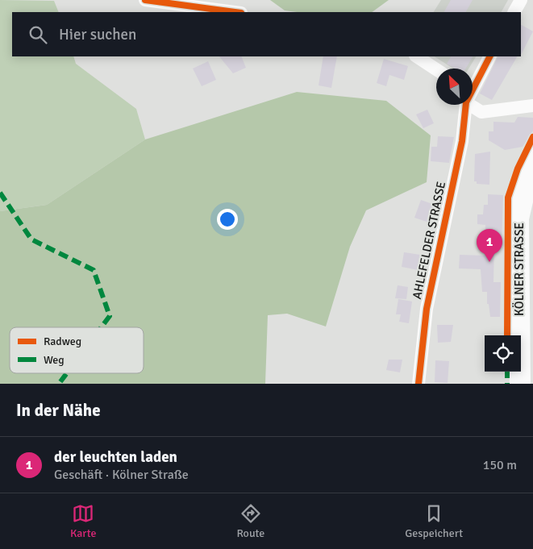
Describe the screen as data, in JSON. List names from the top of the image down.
{
  "streets": {
    "main road": ["KÖLNER STRASSE"],
    "street": ["AHLEFELDER STRASSE"]
  },
  "legend": ["Radweg", "Weg"],
  "north": "top left",
  "page": {
    "search": "Hier suchen",
    "pins": "1",
    "heading": "In der Nähe",
    "list": [
      {
        "mark": "1",
        "name": "der leuchten laden",
        "note": "Geschäft · Kölner Straße",
        "value": "150 m"
      }
    ],
    "nav": ["Karte", "Route", "Gespeichert"]
  }
}
